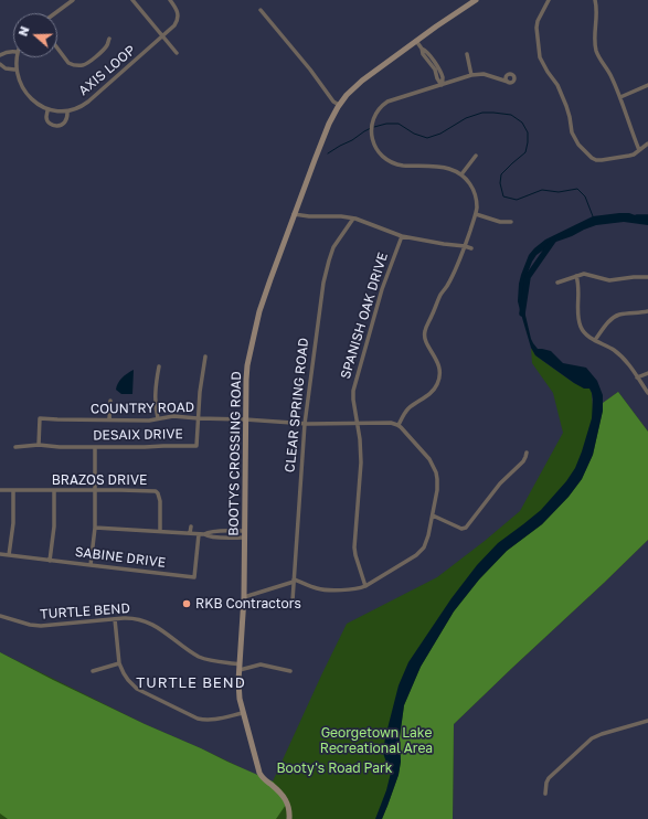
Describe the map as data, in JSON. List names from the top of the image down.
{
  "streets": {
    "street": [
      "AXIS LOOP",
      "SPANISH OAK DRIVE",
      "CLEAR SPRING ROAD",
      "COUNTRY ROAD",
      "DESAIX DRIVE",
      "BOOTYS CROSSING ROAD",
      "BRAZOS DRIVE",
      "SABINE DRIVE",
      "TURTLE BEND"
    ]
  },
  "crossings": [
    ["SPANISH OAK DRIVE", "COUNTRY ROAD"],
    ["CLEAR SPRING ROAD", "COUNTRY ROAD"],
    ["COUNTRY ROAD", "DESAIX DRIVE"],
    ["COUNTRY ROAD", "BOOTYS CROSSING ROAD"],
    ["BOOTYS CROSSING ROAD", "TURTLE BEND"]
  ],
  "districts": ["TURTLE BEND"],
  "parks": ["Georgetown Lake Recreational Area", "Booty's Road Park"],
  "places": ["RKB Contractors"],
  "north": "left"
}
